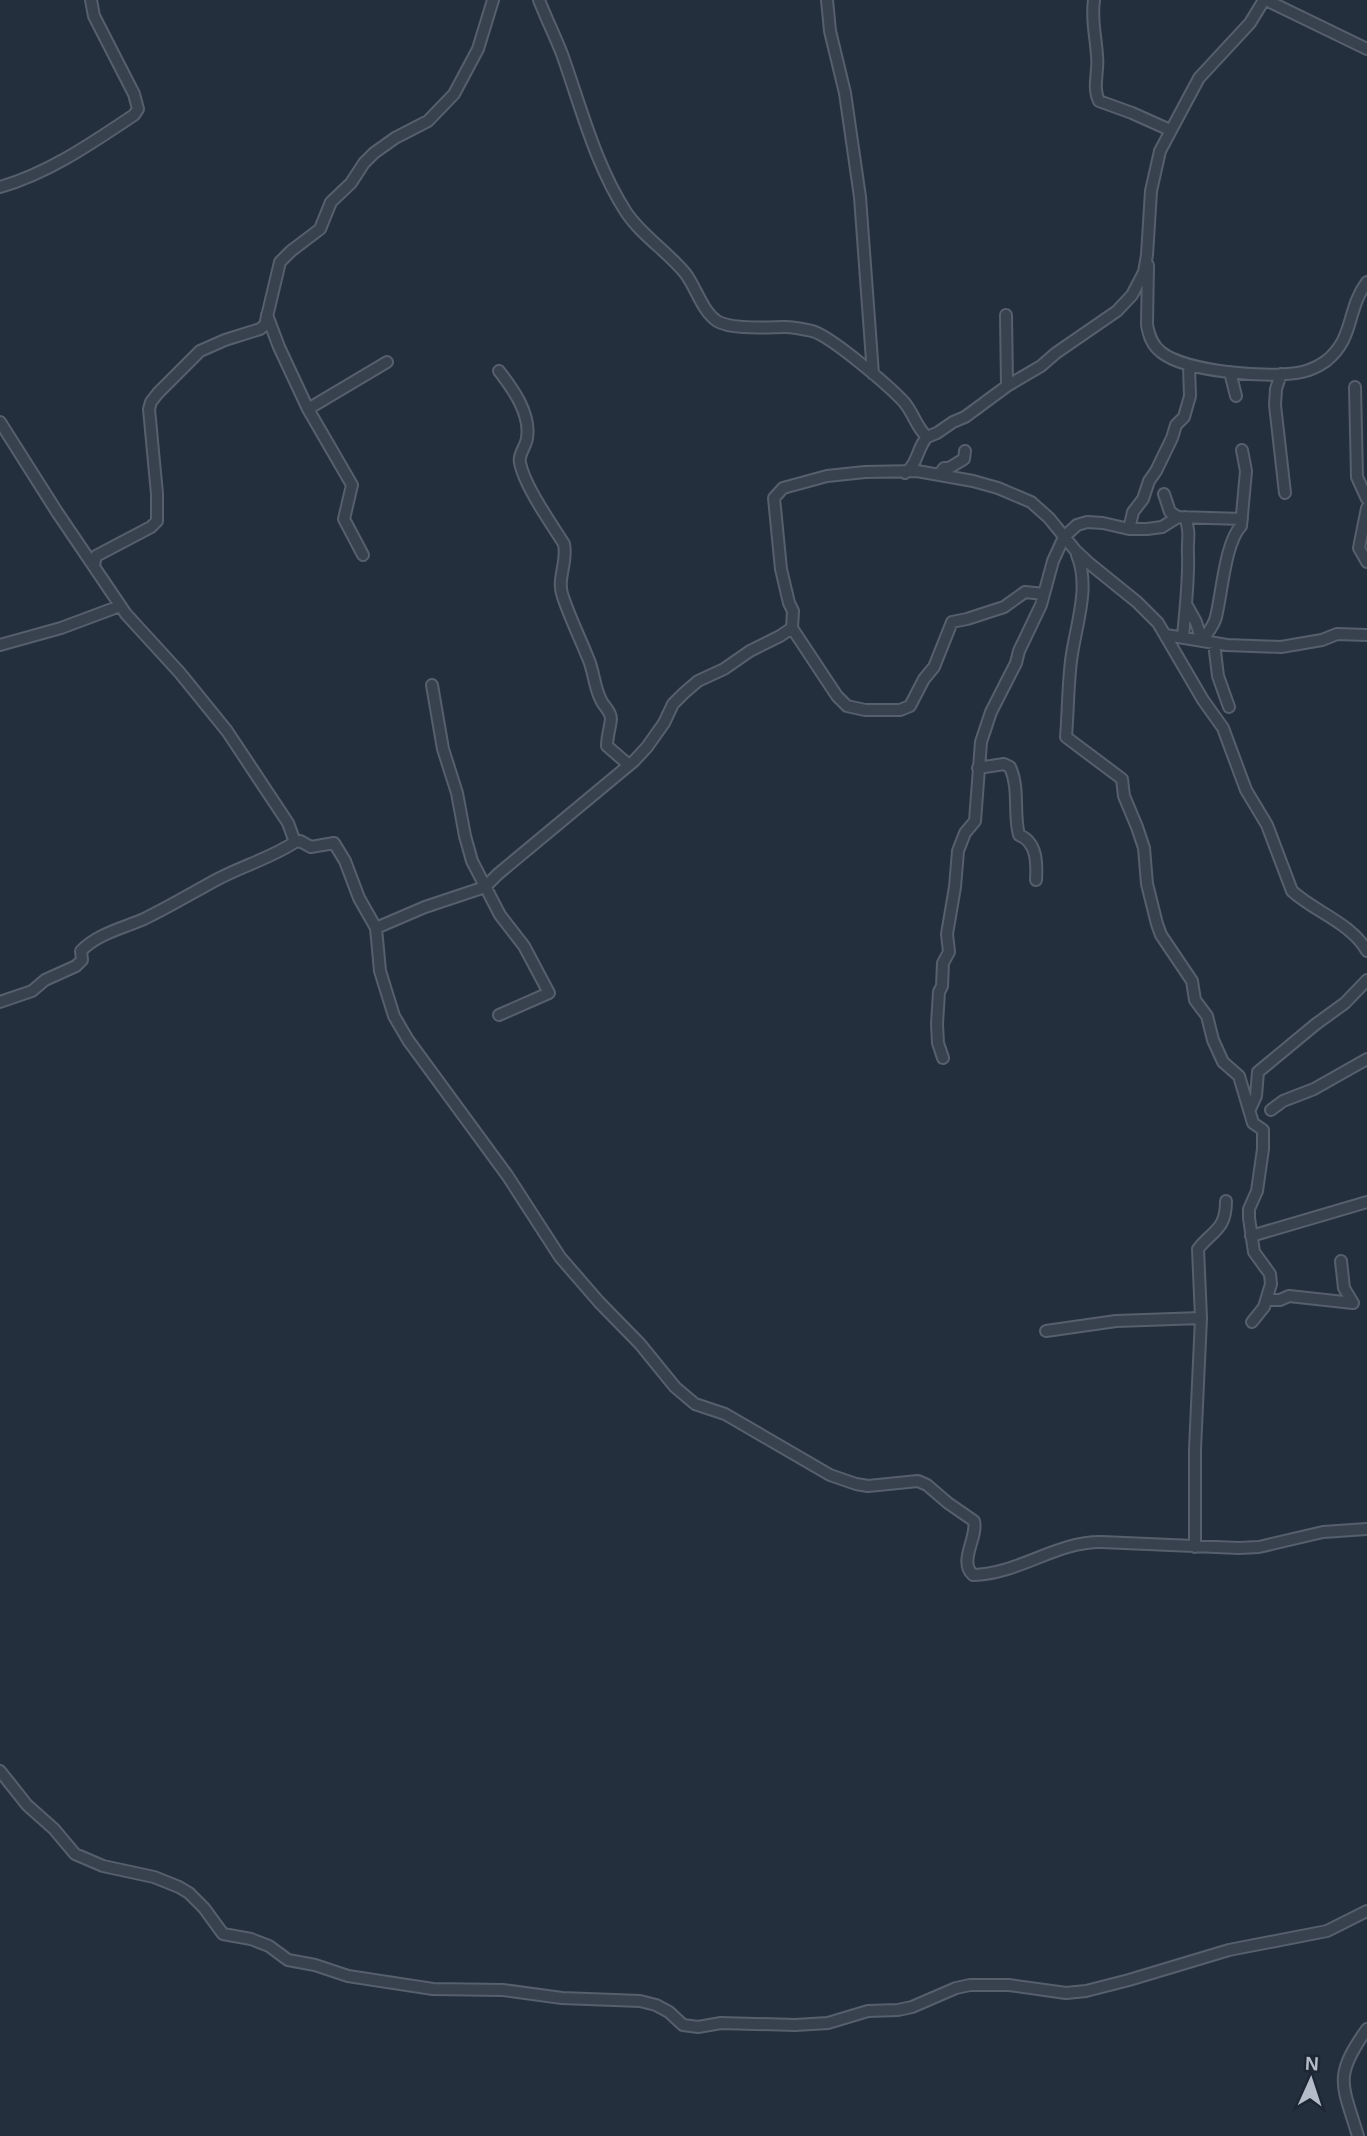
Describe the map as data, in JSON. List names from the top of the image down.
{
  "north": "top"
}
